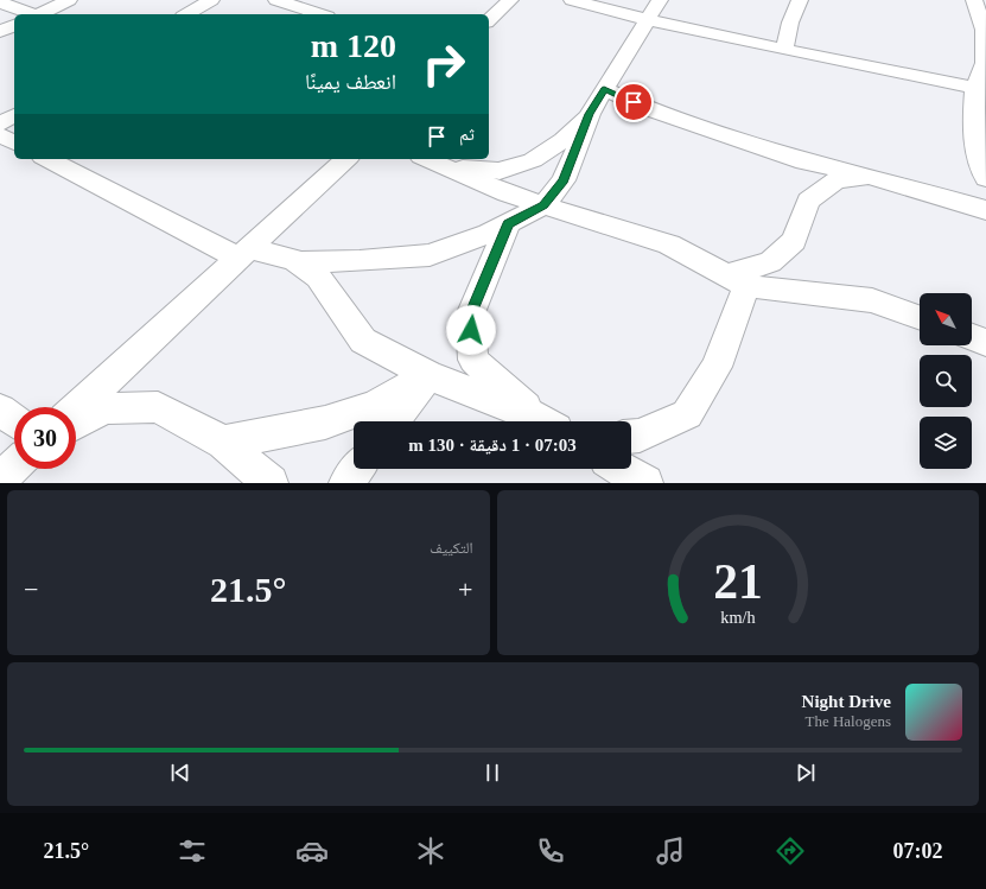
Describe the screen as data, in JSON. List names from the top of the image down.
{
  "north": "top left",
  "page": {
    "turn": ["120 m", "انعطف يمينًا"],
    "then": "ثم",
    "limit": "30",
    "trip": "07:03 · 1 دقيقة · 130 m",
    "tile": "التكييف",
    "heat": ["−", "21.5°", "+"],
    "song": ["Night Drive", "The Halogens"],
    "tabs": ["07:02", "21.5°"],
    "gauge": ["21", "km/h"]
  }
}
